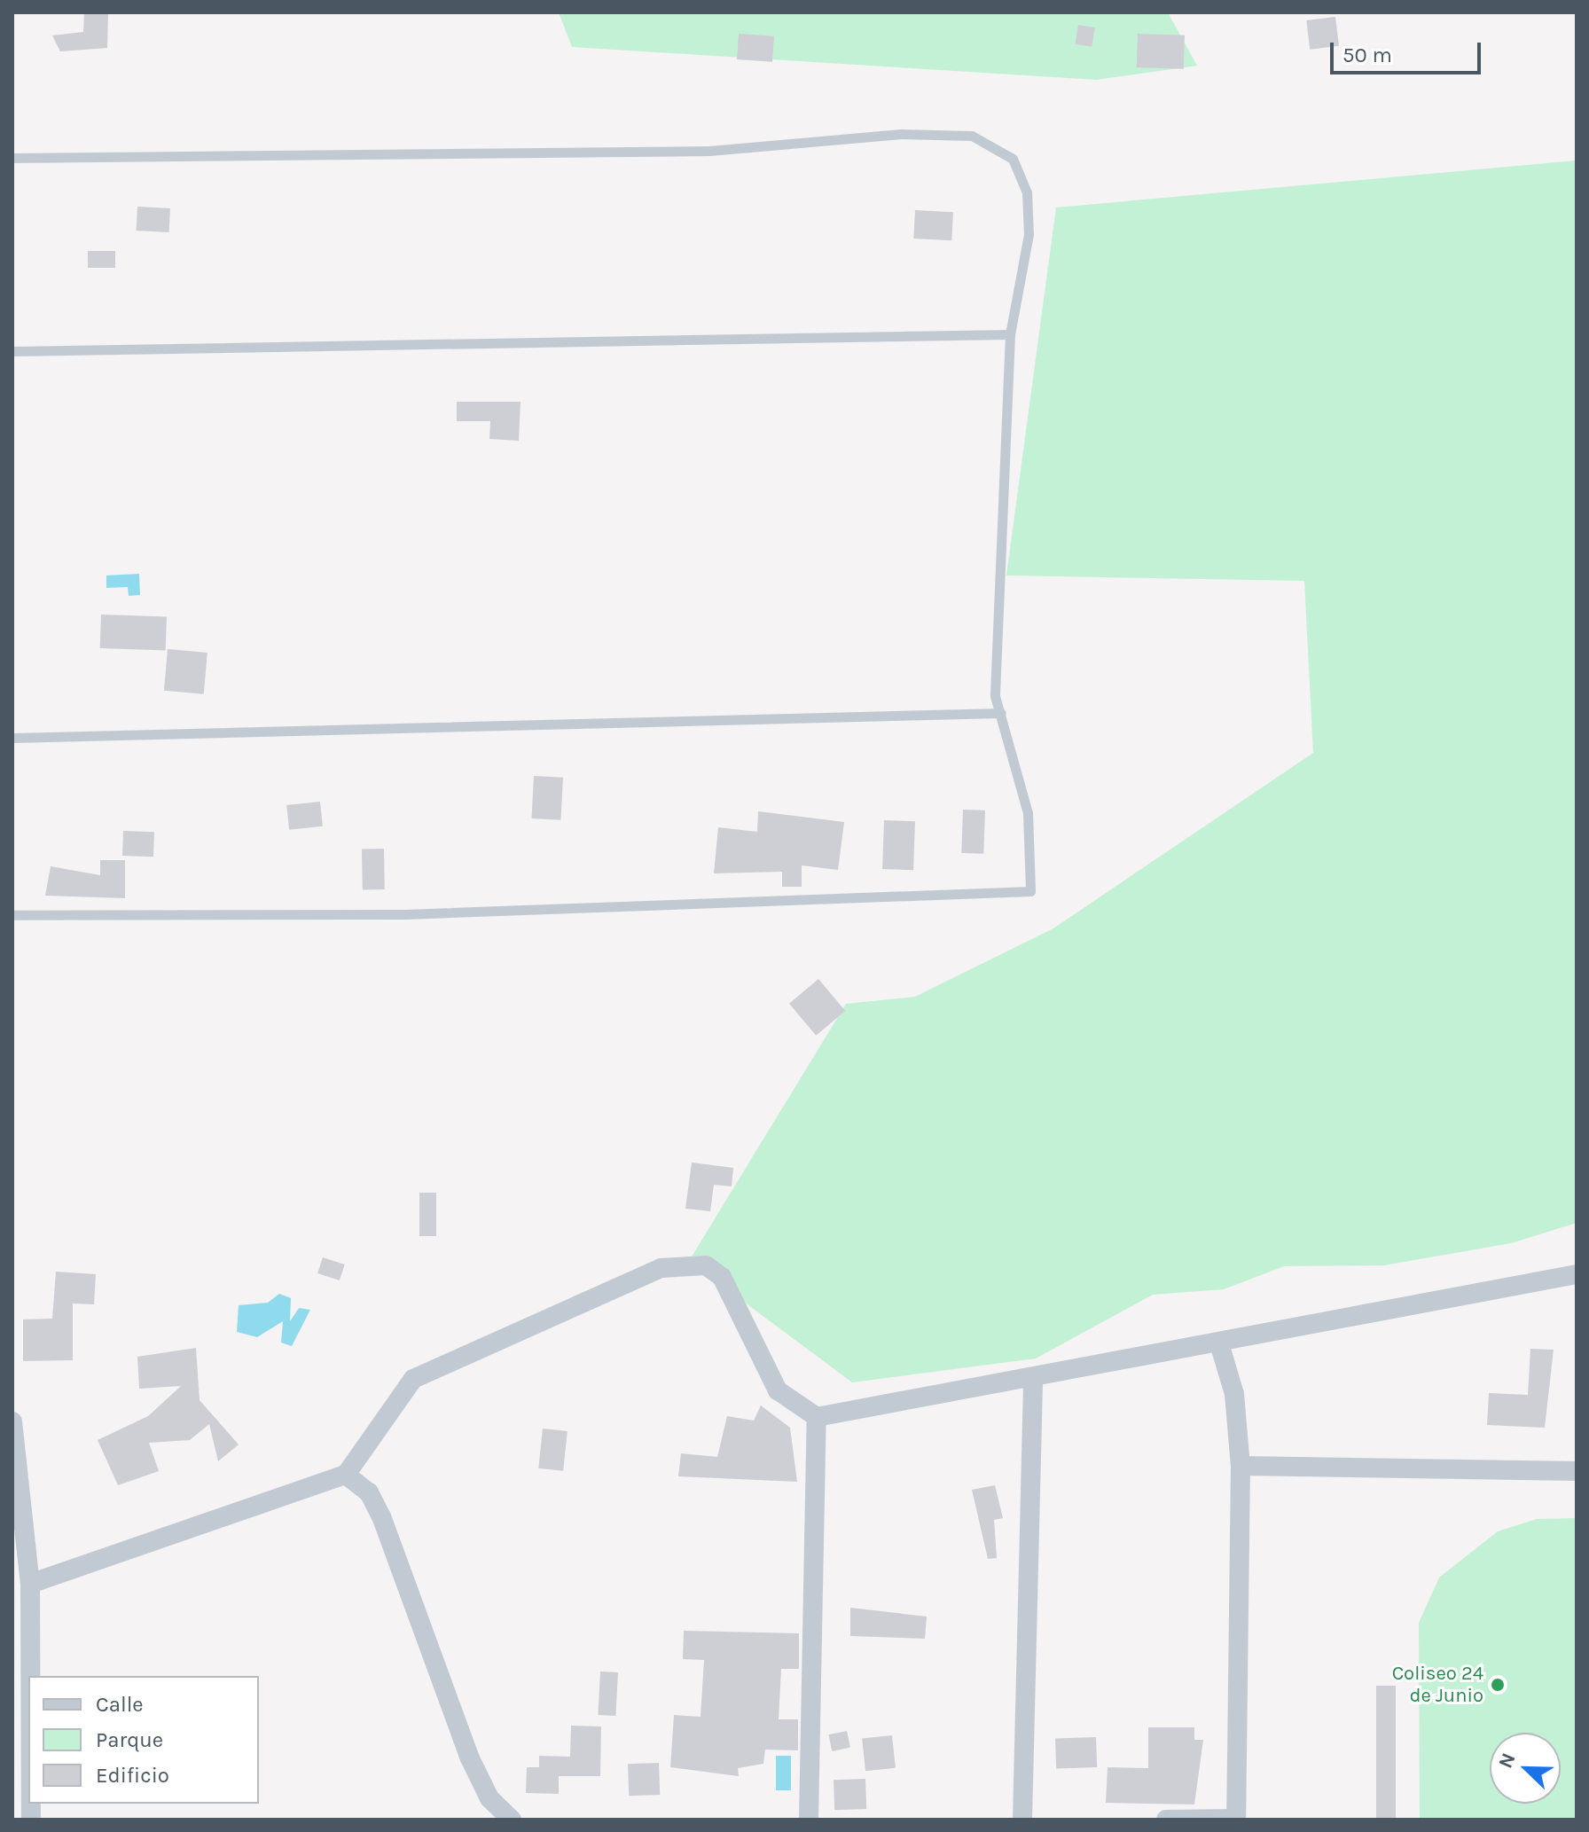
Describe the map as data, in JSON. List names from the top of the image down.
{
  "places": ["Coliseo 24 de Junio"],
  "legend": ["Calle", "Parque", "Edificio"],
  "scale_bar": "50 m",
  "north": "top left"
}
